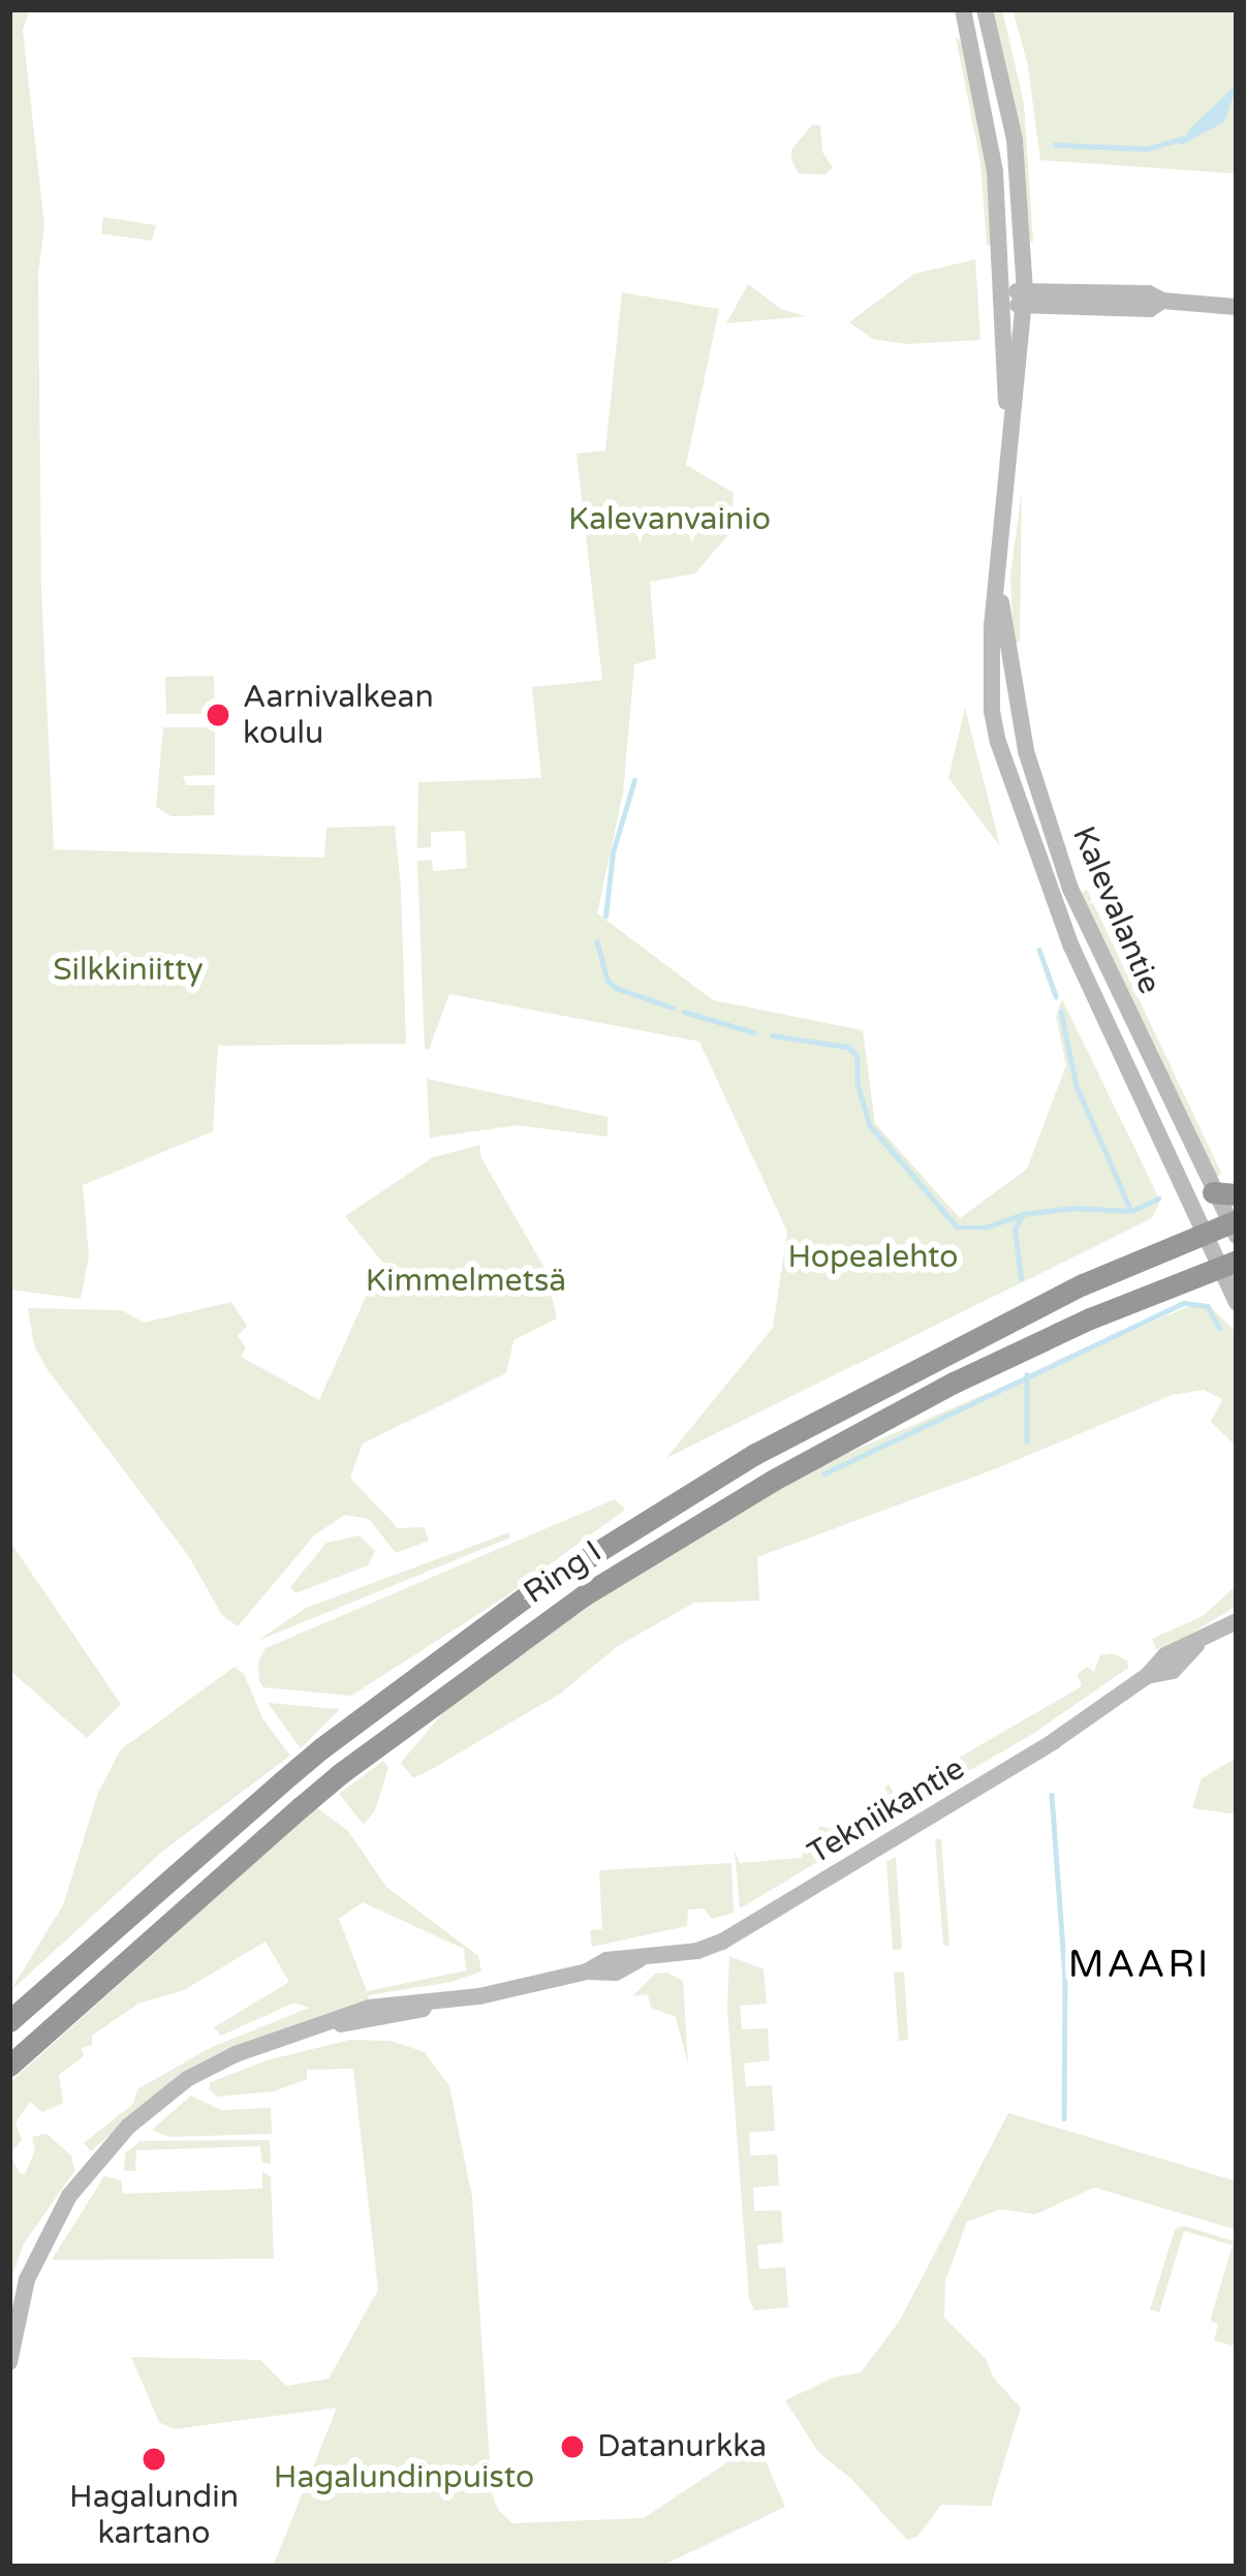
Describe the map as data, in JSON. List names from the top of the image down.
{
  "streets": {
    "highway": ["Ring I"],
    "main road": ["Kalevalantie", "Tekniikantie"]
  },
  "crossings": [
    ["Kalevalantie", "Ring I"]
  ],
  "districts": ["MAARI"],
  "parks": [
    "Kalevanvainio",
    "Silkkiniitty",
    "Hopealehto",
    "Kimmelmetsä",
    "Hagalundinpuisto"
  ],
  "places": ["Aarnivalkean koulu", "Datanurkka", "Hagalundin kartano"]
}
